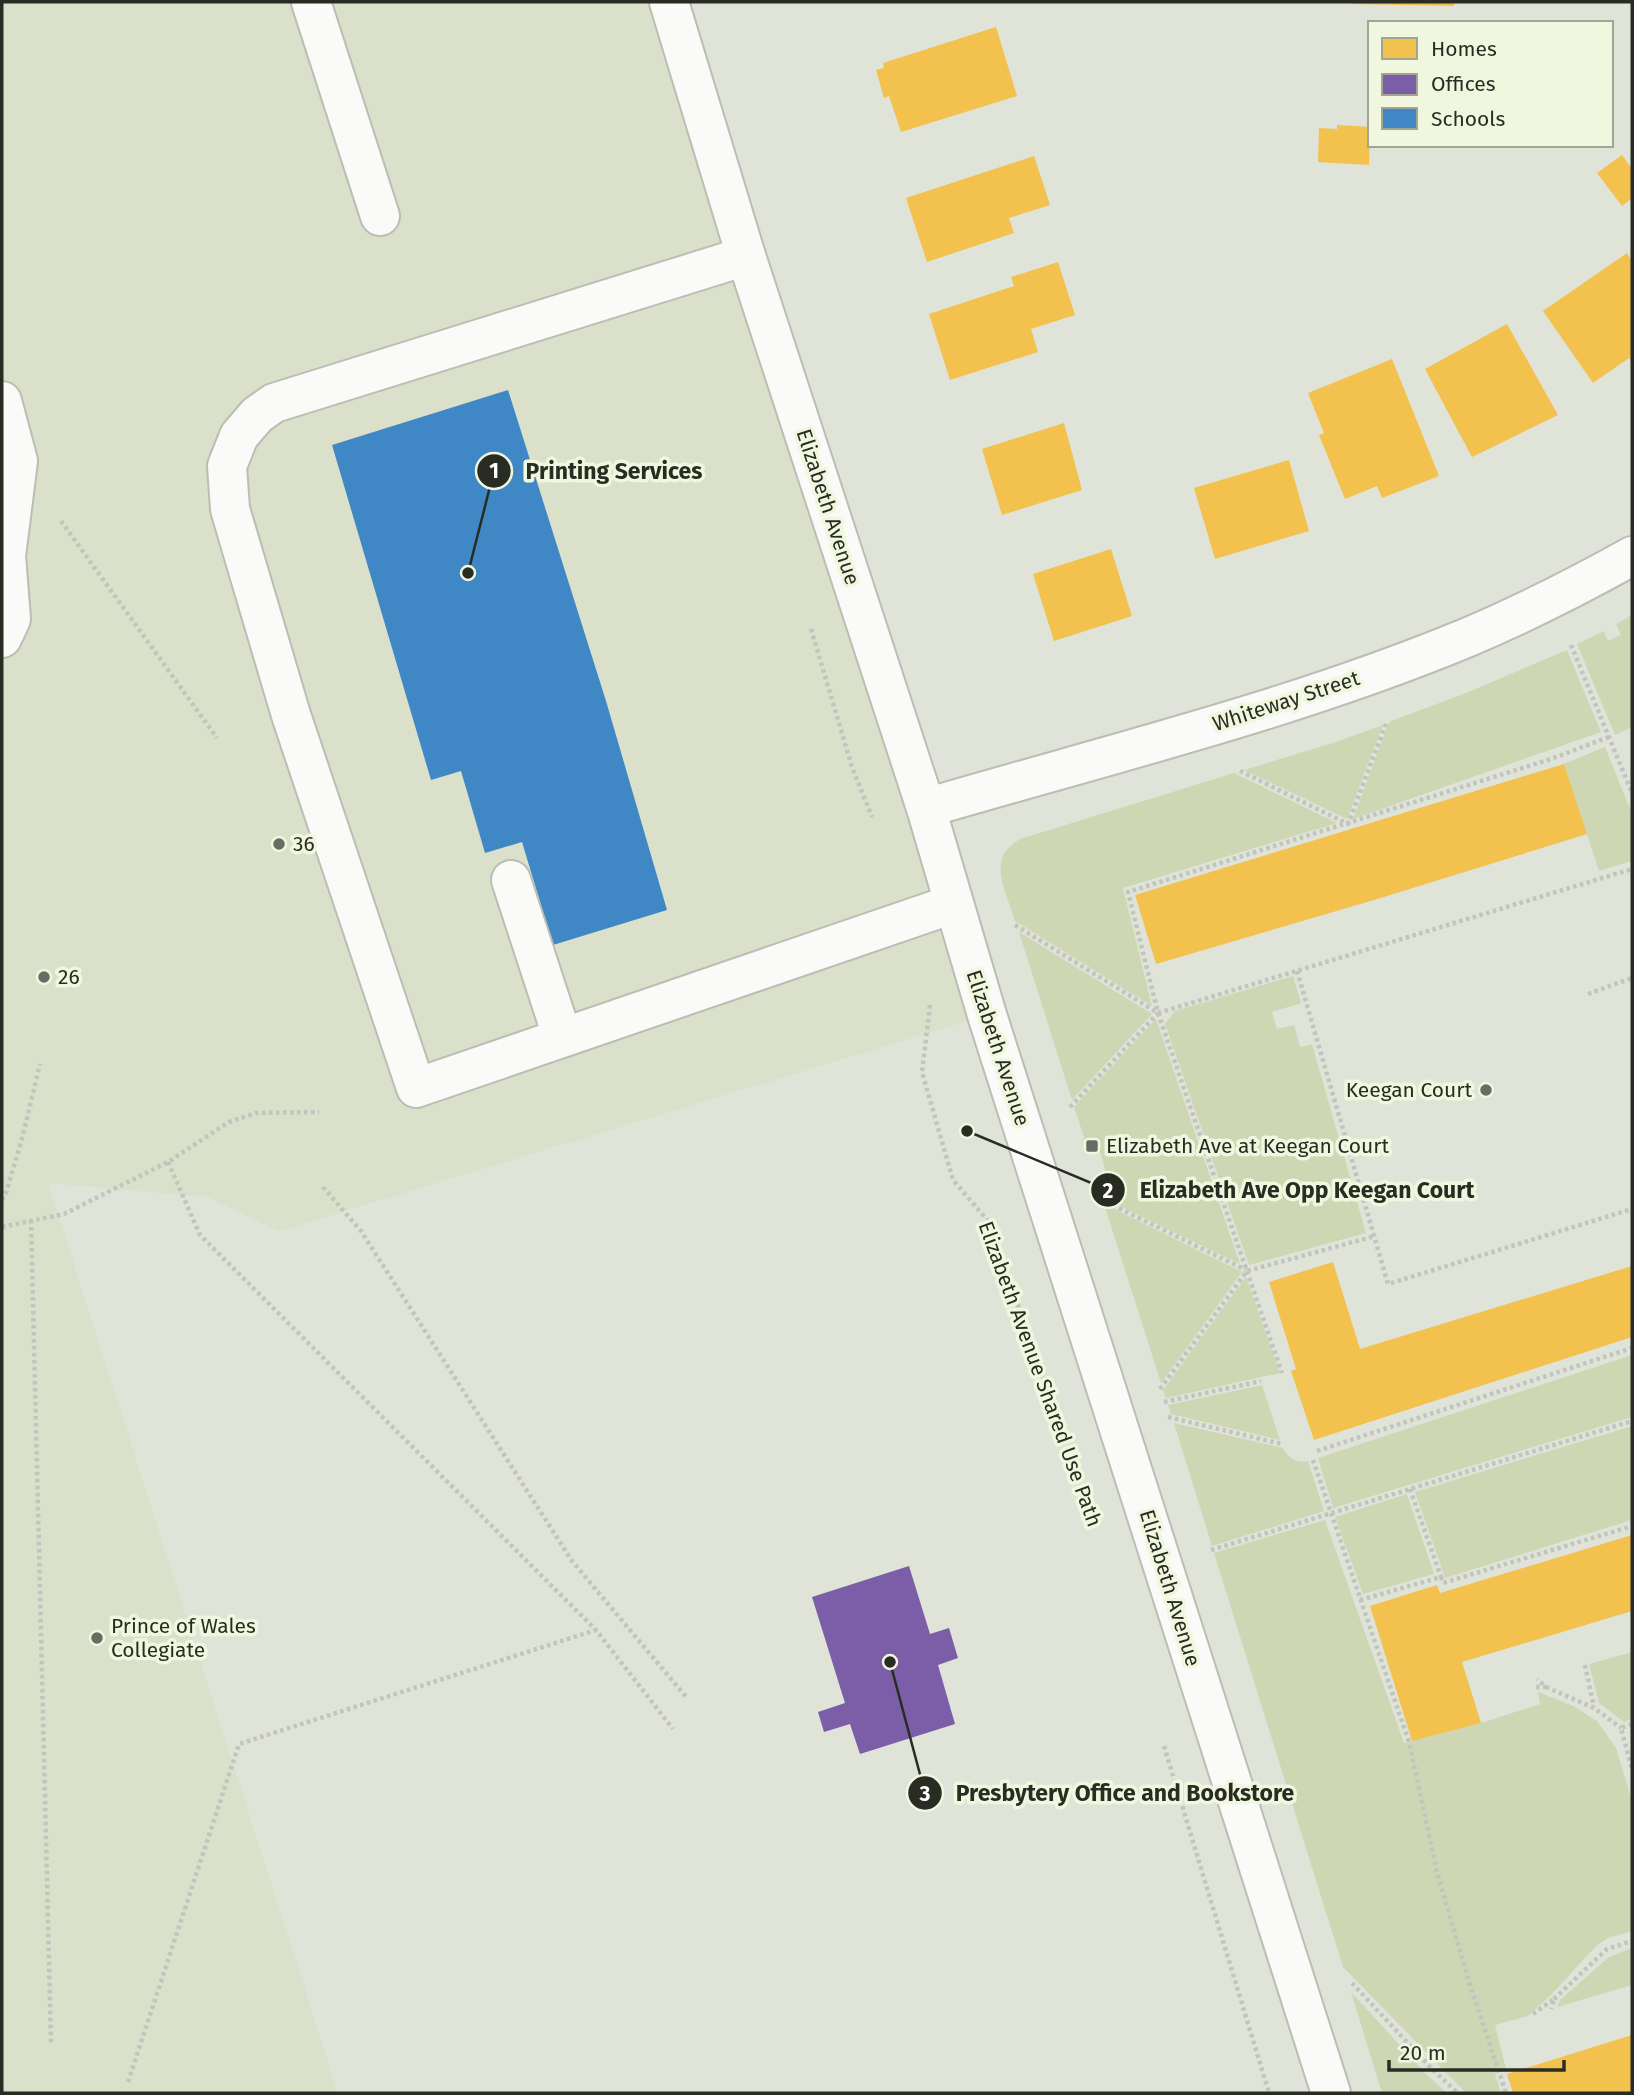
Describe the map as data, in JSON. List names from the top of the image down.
{
  "streets": {
    "main road": ["Elizabeth Avenue", "Whiteway Street"],
    "path": ["Elizabeth Avenue Shared Use Path"]
  },
  "crossings": [
    ["Elizabeth Avenue", "Whiteway Street"]
  ],
  "places": {
    "other": [
      "Printing Services",
      "36",
      "26",
      "Keegan Court",
      "Elizabeth Ave Opp Keegan Court",
      "Prince of Wales Collegiate",
      "Presbytery Office and Bookstore"
    ],
    "transit": ["Elizabeth Ave at Keegan Court"]
  },
  "legend": ["Homes", "Offices", "Schools"],
  "scale_bar": "20 m"
}
